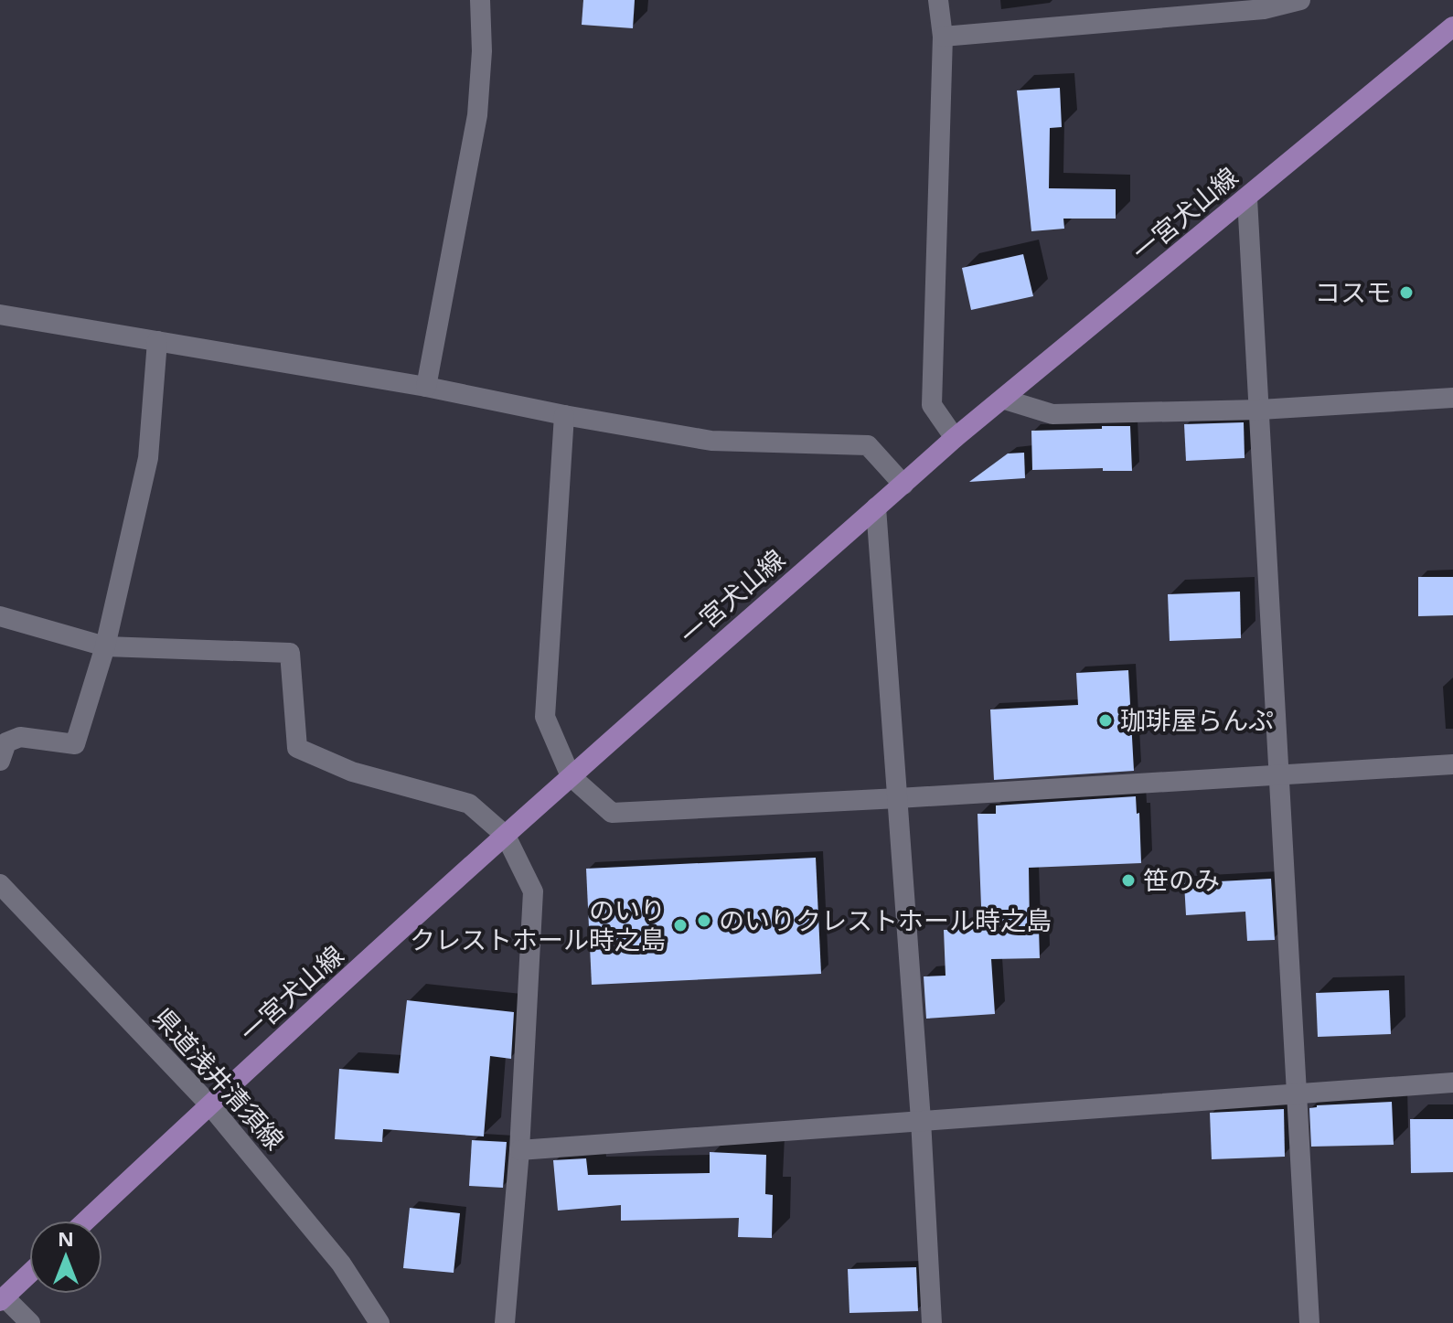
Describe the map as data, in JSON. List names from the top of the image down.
{
  "streets": {
    "main road": ["一宮犬山線"],
    "street": ["県道浅井清須線"]
  },
  "crossings": [
    ["一宮犬山線", "県道浅井清須線"]
  ],
  "places": [
    "コスモ",
    "珈琲屋らんぷ",
    "笹のみ",
    "のいりクレストホール時之島",
    "のいり クレストホール時之島"
  ],
  "north": "top"
}
